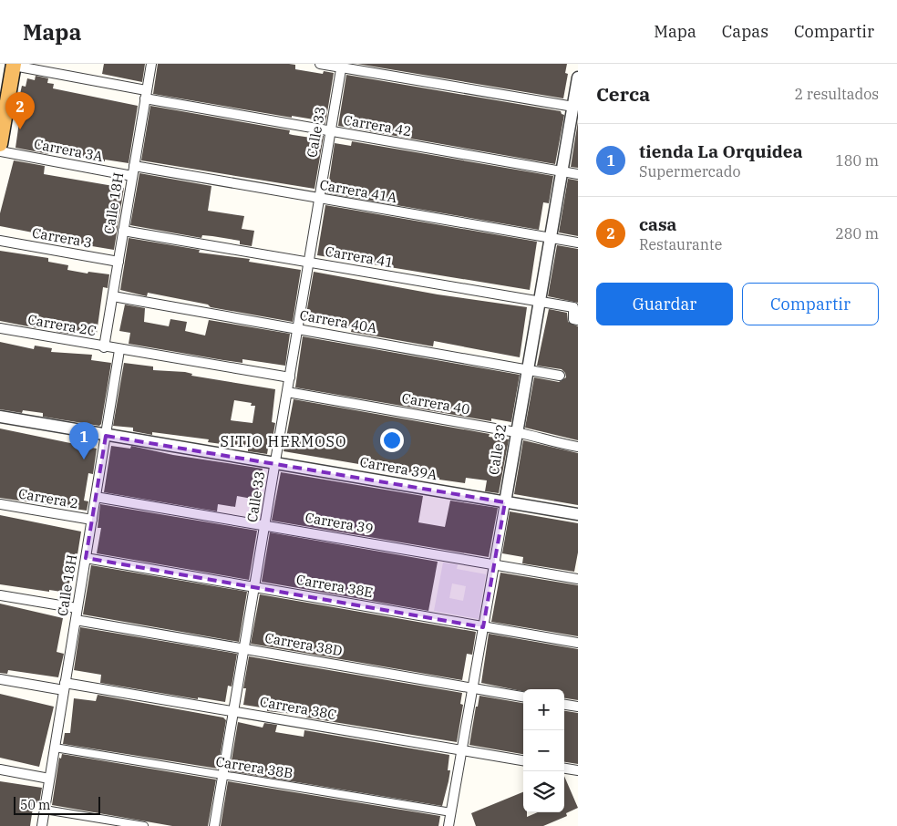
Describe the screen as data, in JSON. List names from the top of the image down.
{
  "streets": {
    "street": [
      "Carrera 42",
      "Calle 33",
      "Carrera 3A",
      "Carrera 41A",
      "Calle 18H",
      "Carrera 3",
      "Carrera 41",
      "Carrera 40A",
      "Carrera 2C",
      "Carrera 40",
      "Calle 32",
      "Carrera 39A",
      "Carrera 2",
      "Carrera 39",
      "Carrera 38E",
      "Carrera 38D",
      "Carrera 38C",
      "Carrera 38B"
    ]
  },
  "crossings": [
    ["Carrera 42", "Calle 33"],
    ["Carrera 42", "Calle 18H"],
    ["Carrera 42", "Calle 32"],
    ["Calle 33", "Carrera 41A"],
    ["Calle 33", "Carrera 41"],
    ["Calle 33", "Carrera 40A"],
    ["Calle 33", "Carrera 40"],
    ["Calle 33", "Carrera 39A"],
    ["Calle 33", "Carrera 39"],
    ["Calle 33", "Carrera 38E"],
    ["Calle 33", "Carrera 38D"],
    ["Calle 33", "Carrera 38C"],
    ["Calle 33", "Carrera 38B"],
    ["Carrera 3A", "Calle 18H"],
    ["Carrera 41A", "Calle 18H"],
    ["Carrera 41A", "Calle 32"],
    ["Calle 18H", "Carrera 3"],
    ["Calle 18H", "Carrera 41"],
    ["Calle 18H", "Carrera 40A"],
    ["Calle 18H", "Carrera 2C"],
    ["Calle 18H", "Carrera 39A"],
    ["Calle 18H", "Carrera 2"],
    ["Calle 18H", "Carrera 39"],
    ["Calle 18H", "Carrera 38E"],
    ["Calle 18H", "Carrera 38D"],
    ["Calle 18H", "Carrera 38C"],
    ["Calle 18H", "Carrera 38B"],
    ["Carrera 41", "Calle 32"],
    ["Carrera 40A", "Calle 32"],
    ["Carrera 40", "Calle 32"],
    ["Calle 32", "Carrera 39A"],
    ["Calle 32", "Carrera 39"],
    ["Calle 32", "Carrera 38E"],
    ["Calle 32", "Carrera 38D"],
    ["Calle 32", "Carrera 38C"],
    ["Calle 32", "Carrera 38B"]
  ],
  "districts": ["SITIO HERMOSO"],
  "scale_bar": "50 m",
  "page": {
    "header": "Mapa",
    "nav": ["Mapa", "Capas", "Compartir"],
    "heading": ["Cerca", "2 resultados"],
    "pins": ["2", "1"],
    "list": [
      {
        "mark": "1",
        "name": "tienda La Orquidea",
        "note": "Supermercado",
        "value": "180 m"
      },
      {
        "mark": "2",
        "name": "casa",
        "note": "Restaurante",
        "value": "280 m"
      }
    ],
    "buttons": ["Guardar", "Compartir"],
    "map_buttons": ["+", "−"],
    "scale": "50 m"
  }
}
